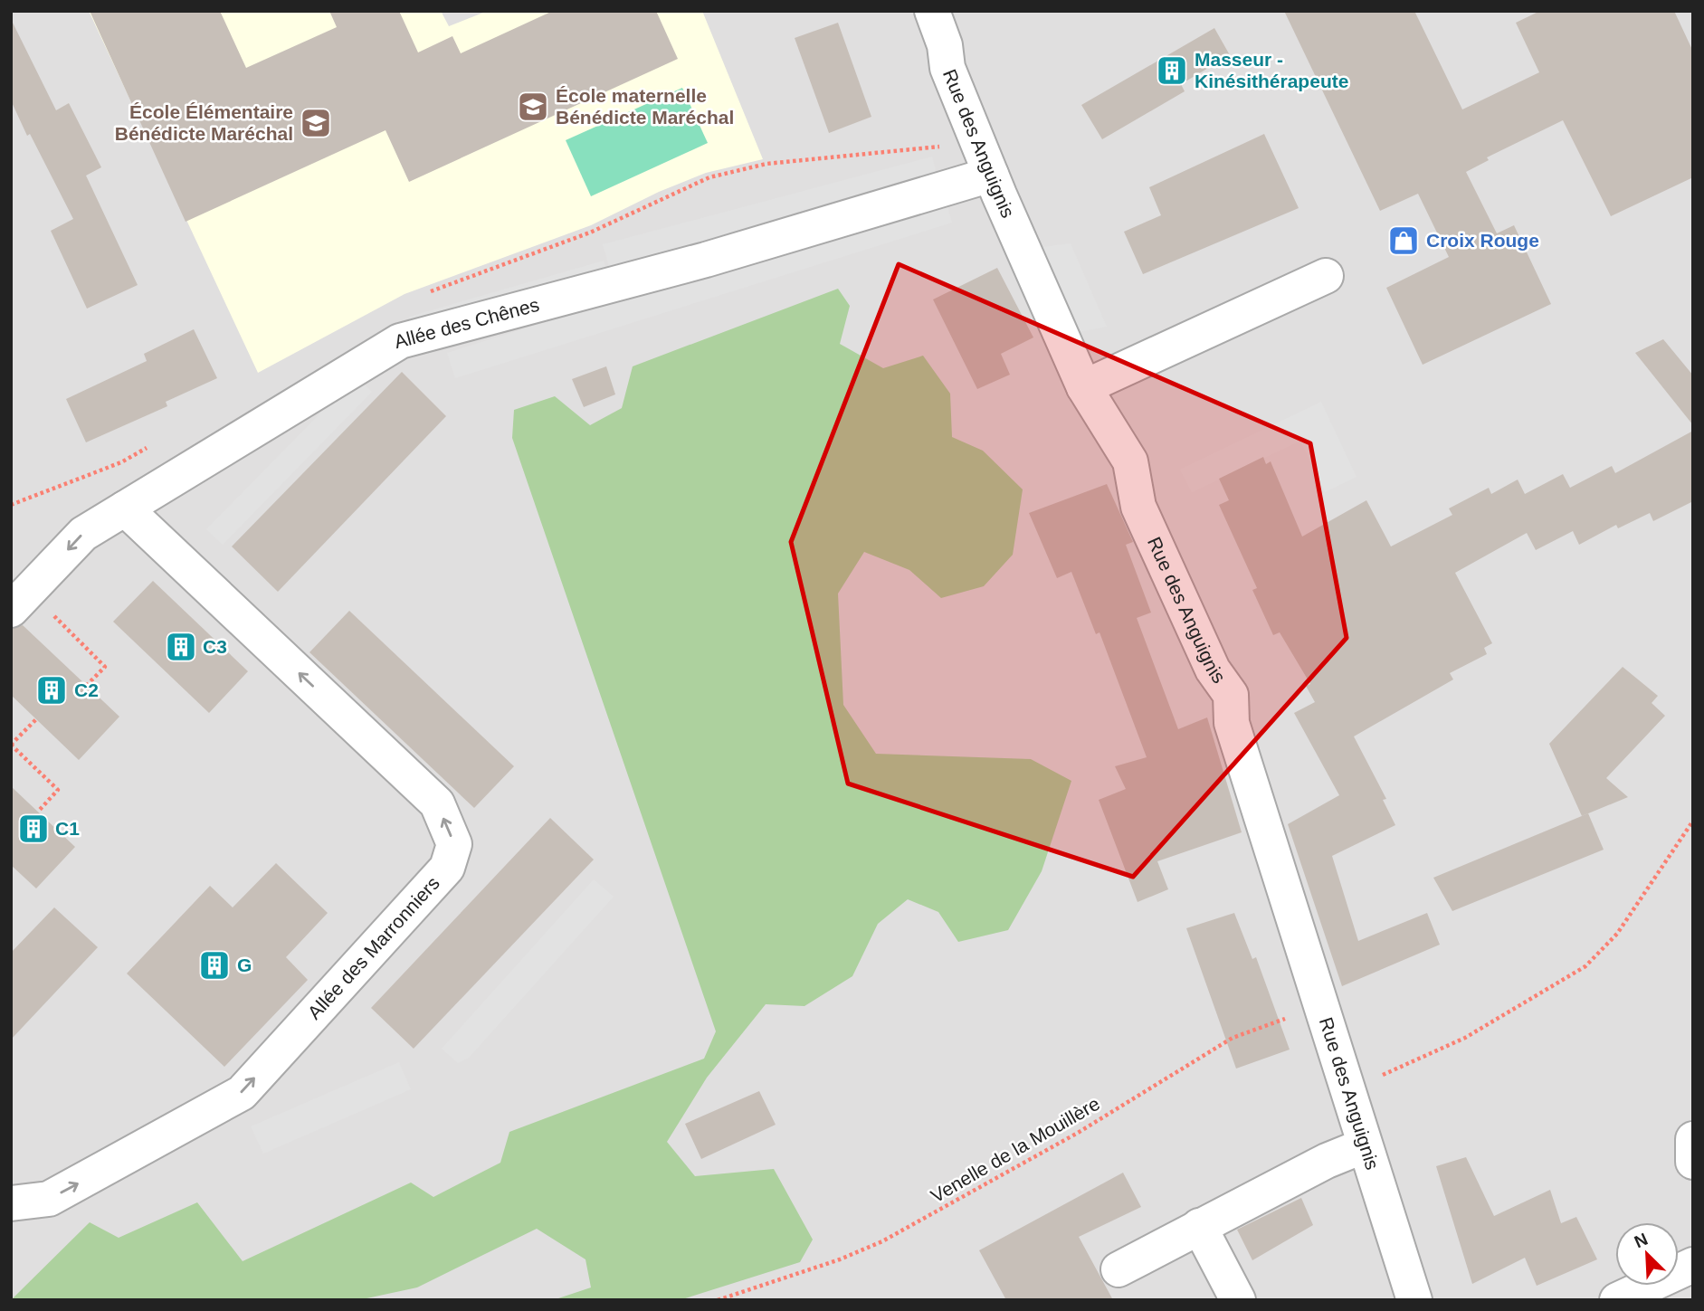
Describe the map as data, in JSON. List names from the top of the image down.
{
  "streets": {
    "street": ["Rue des Anguignis", "Allée des Chênes", "Allée des Marronniers"],
    "path": ["Venelle de la Mouillère"]
  },
  "crossings": [
    ["Rue des Anguignis", "Allée des Chênes"],
    ["Allée des Chênes", "Allée des Marronniers"]
  ],
  "places": {
    "building": [
      "Masseur - Kinésithérapeute",
      "C3",
      "C2",
      "C1",
      "G"
    ],
    "school or university": ["École maternelle Bénédicte Maréchal", "École Élémentaire Bénédicte Maréchal"],
    "shop": ["Croix Rouge"]
  },
  "north": "top left"
}
